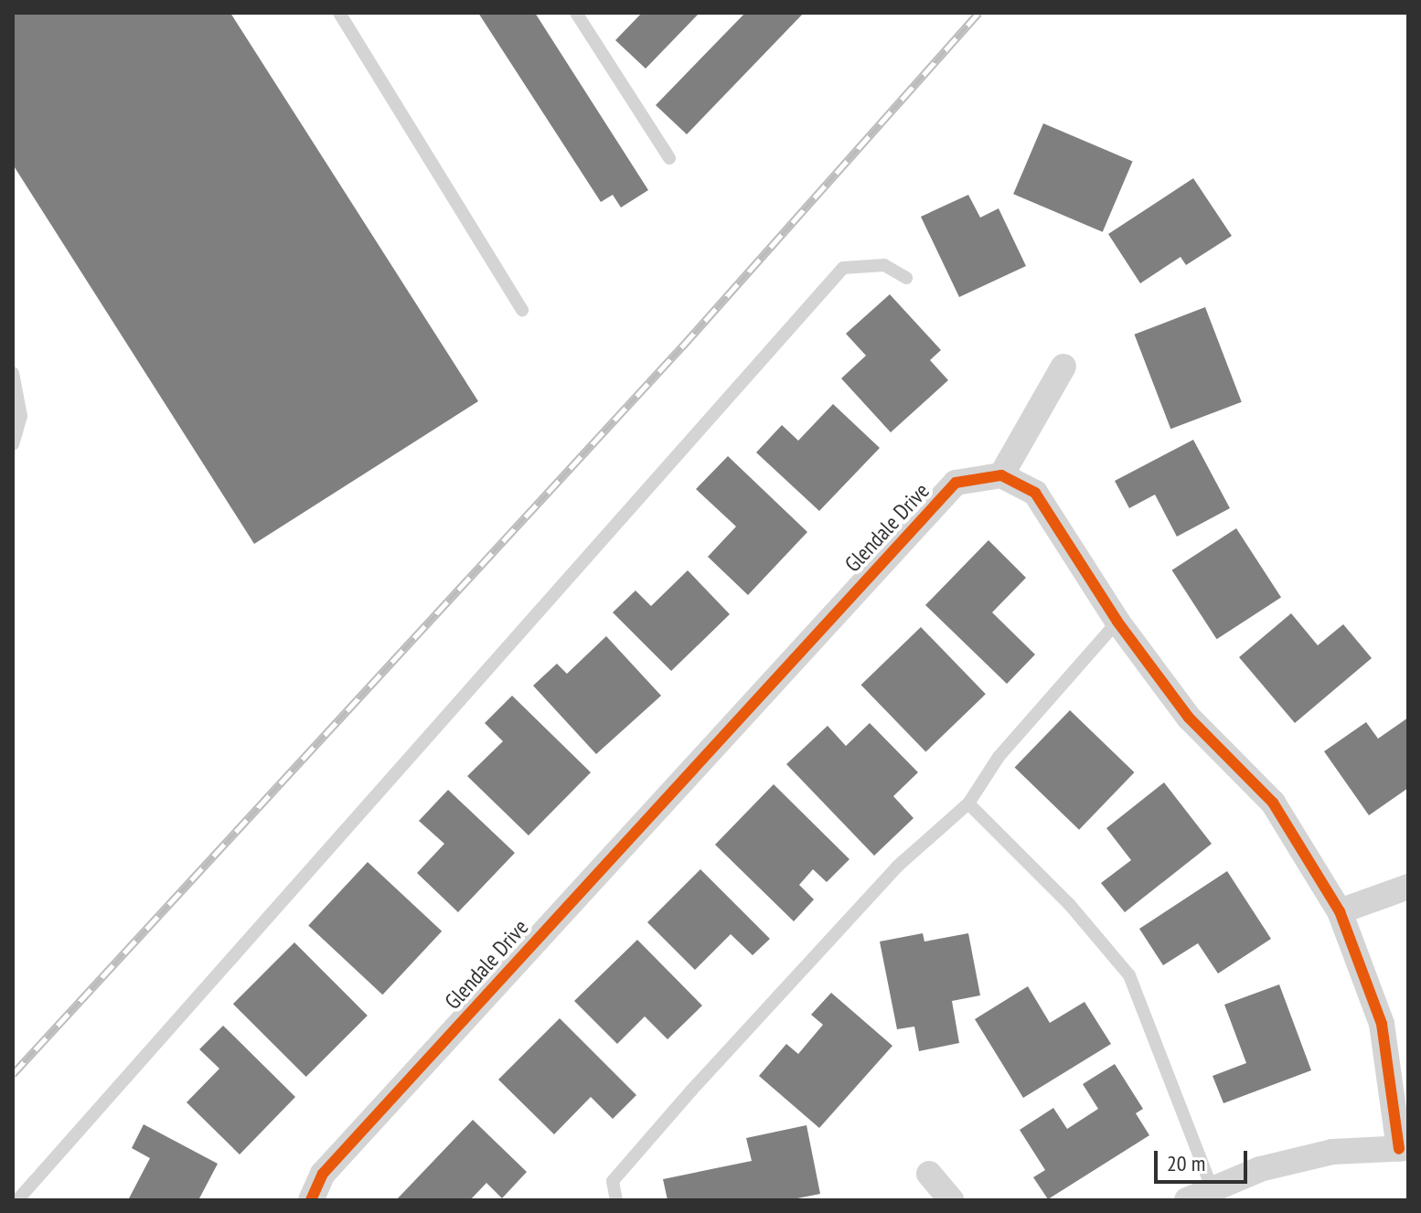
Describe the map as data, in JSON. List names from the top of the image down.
{
  "streets": {
    "street": ["Glendale Drive"]
  },
  "scale_bar": "20 m"
}
